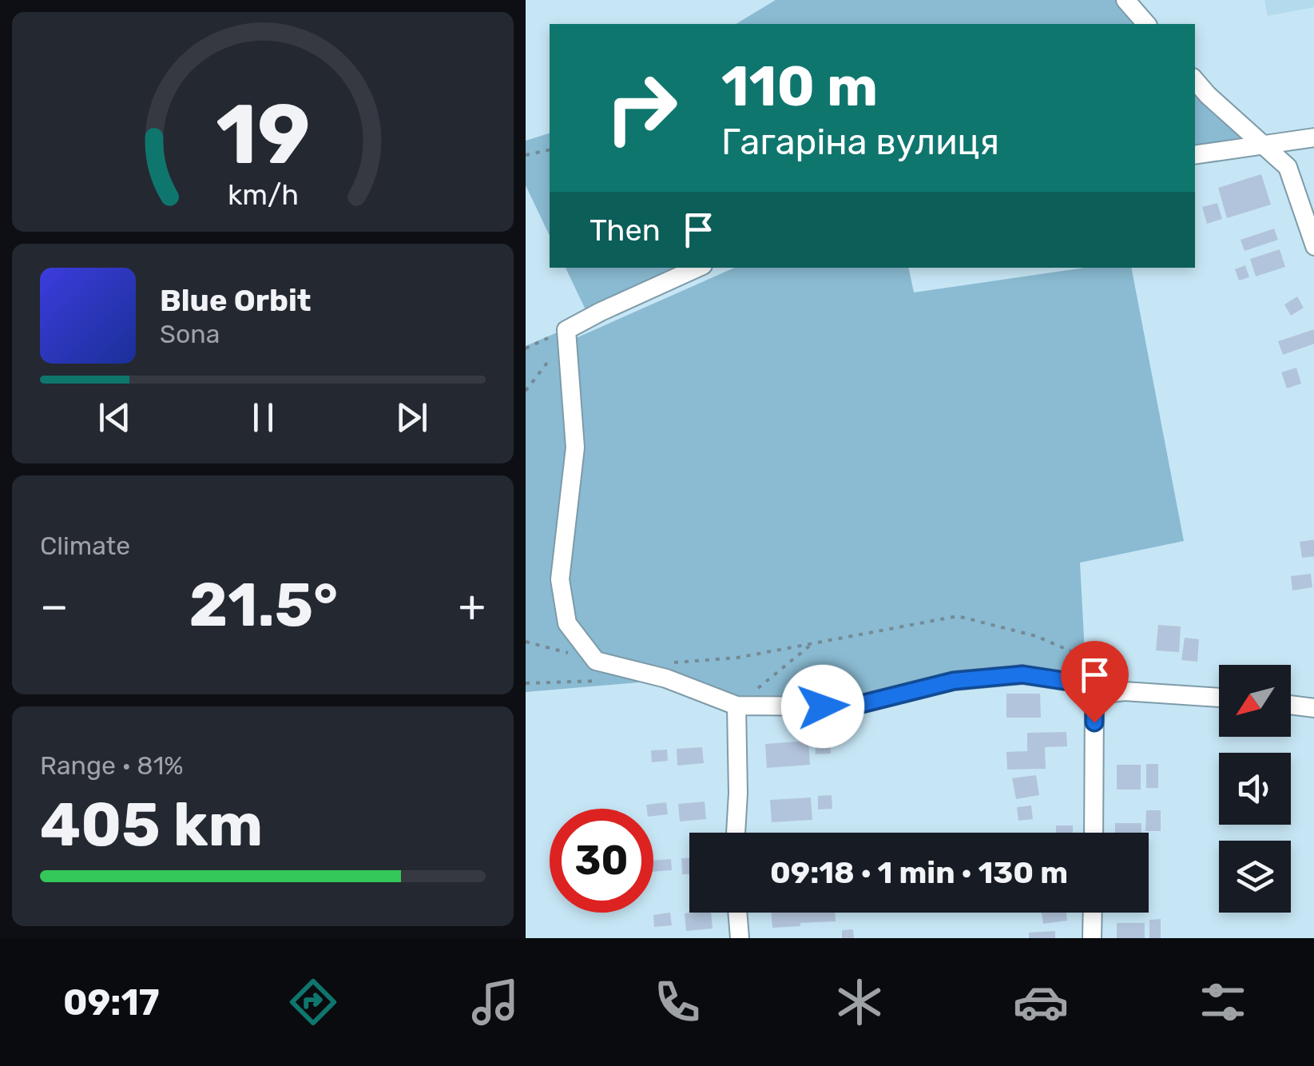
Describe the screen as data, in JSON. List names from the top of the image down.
{
  "north": "bottom left",
  "page": {
    "turn": ["110 m", "Гагаріна вулиця"],
    "then": "Then",
    "song": ["Blue Orbit", "Sona"],
    "tile": [
      "Climate",
      ["Range · 81%", "405 km"]
    ],
    "heat": ["−", "21.5°", "+"],
    "limit": "30",
    "trip": "09:18 · 1 min · 130 m",
    "tabs": "09:17",
    "gauge": ["19", "km/h"]
  }
}
